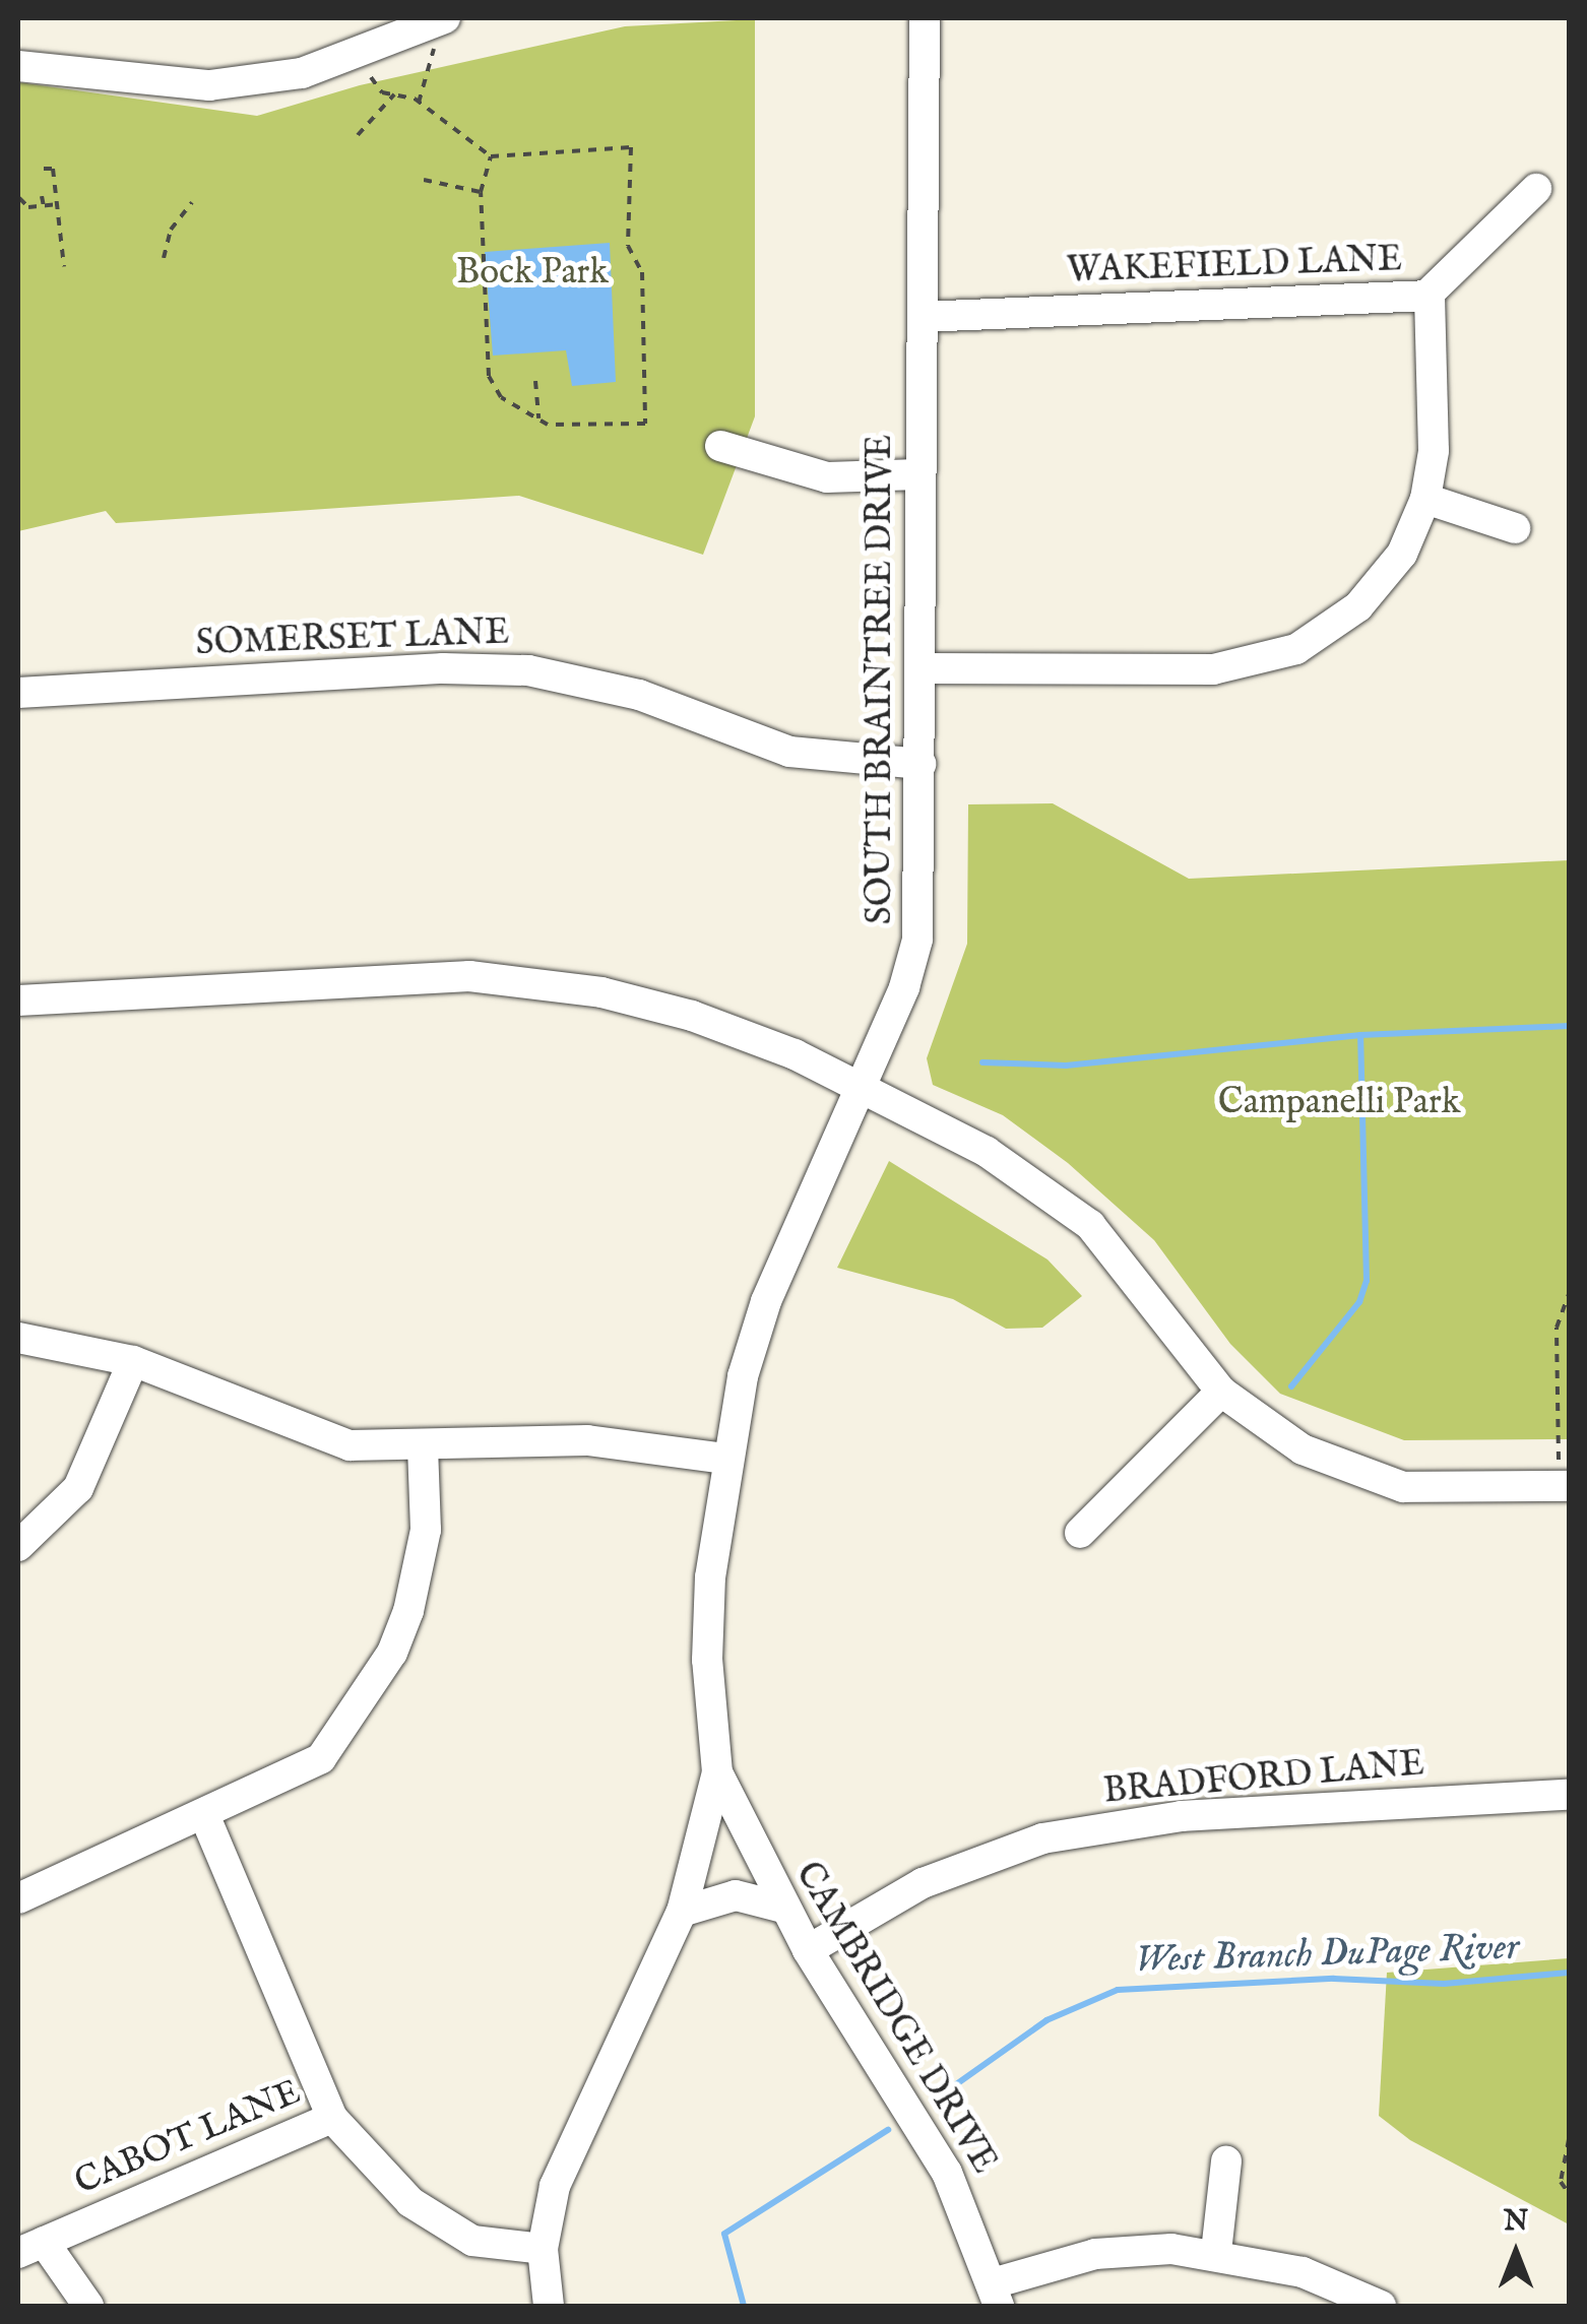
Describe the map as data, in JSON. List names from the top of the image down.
{
  "streets": {
    "street": [
      "WAKEFIELD LANE",
      "SOMERSET LANE",
      "SOUTH BRAINTREE DRIVE",
      "BRADFORD LANE",
      "CAMBRIDGE DRIVE",
      "CABOT LANE"
    ]
  },
  "crossings": [
    ["WAKEFIELD LANE", "SOUTH BRAINTREE DRIVE"],
    ["SOMERSET LANE", "SOUTH BRAINTREE DRIVE"],
    ["SOUTH BRAINTREE DRIVE", "CAMBRIDGE DRIVE"],
    ["BRADFORD LANE", "CAMBRIDGE DRIVE"]
  ],
  "water": ["West Branch DuPage River"],
  "parks": ["Bock Park", "Campanelli Park"],
  "north": "top"
}
